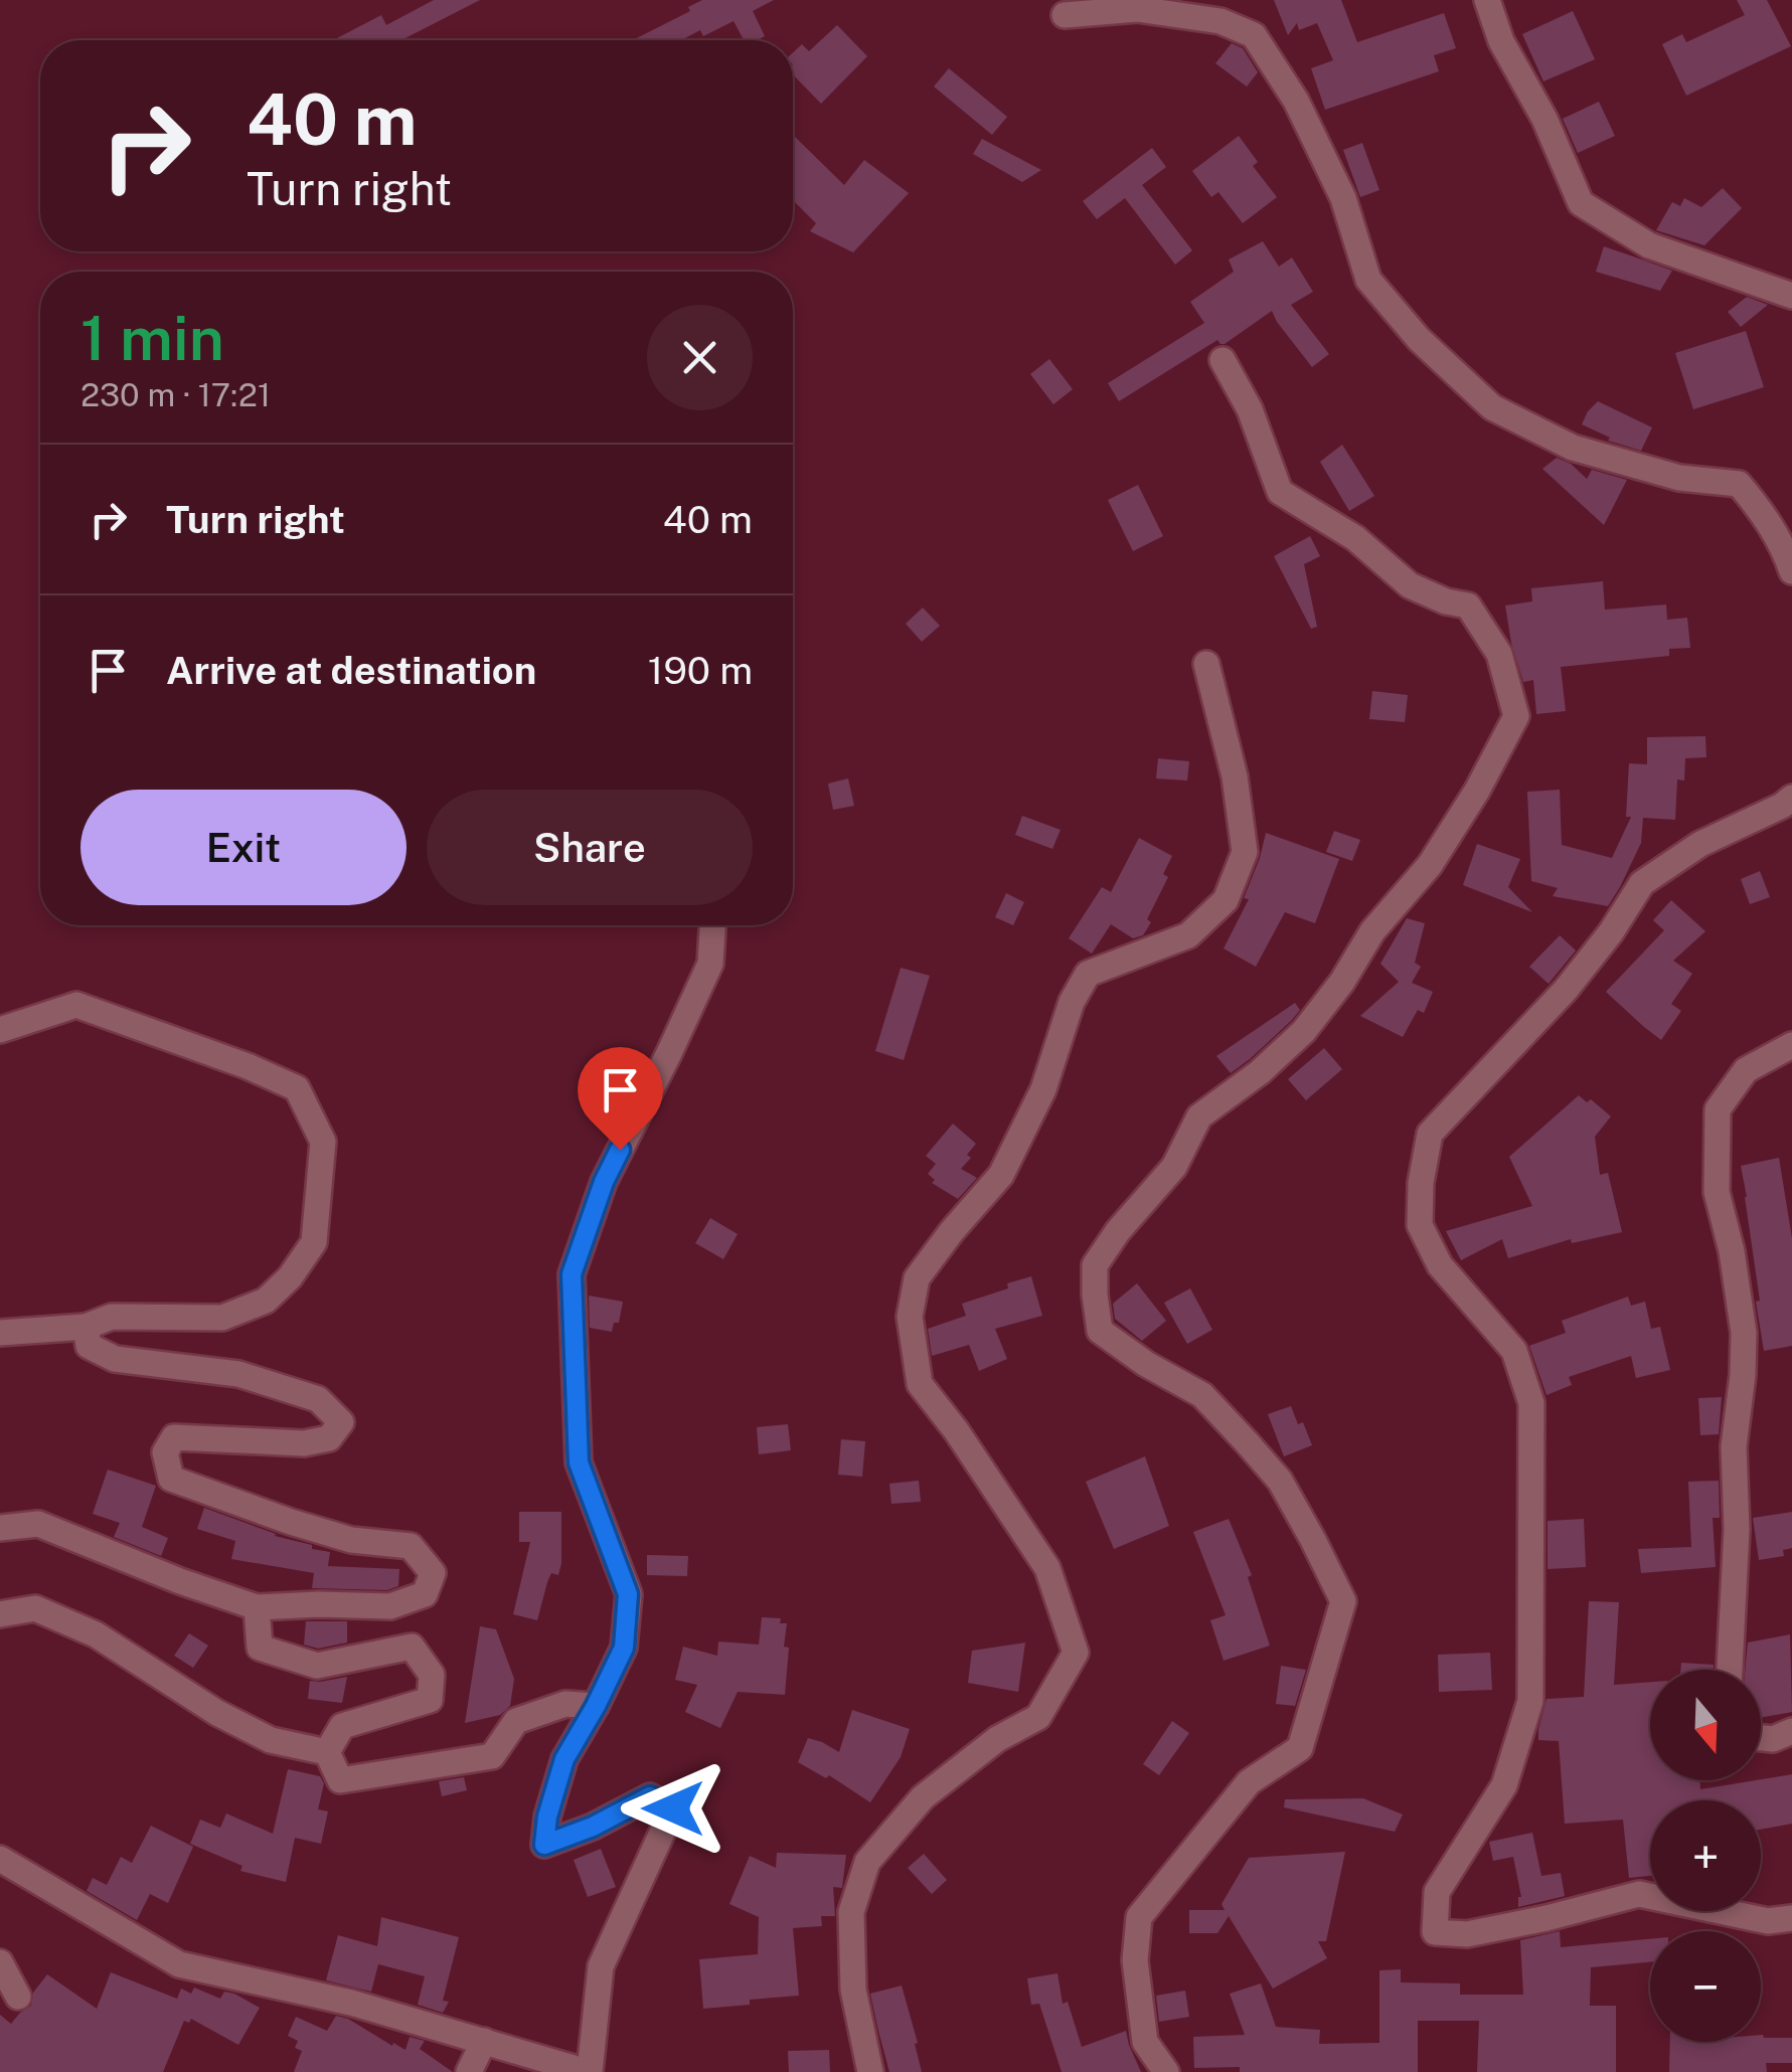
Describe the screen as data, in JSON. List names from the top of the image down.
{
  "north": "bottom",
  "page": {
    "turn": ["40 m", "Turn right"],
    "heading": ["1 min", "230 m · 17:21"],
    "list": [
      {
        "name": "Turn right",
        "value": "40 m"
      },
      {
        "name": "Arrive at destination",
        "value": "190 m"
      }
    ],
    "buttons": ["Exit", "Share"],
    "map_buttons": ["+", "−"]
  }
}
